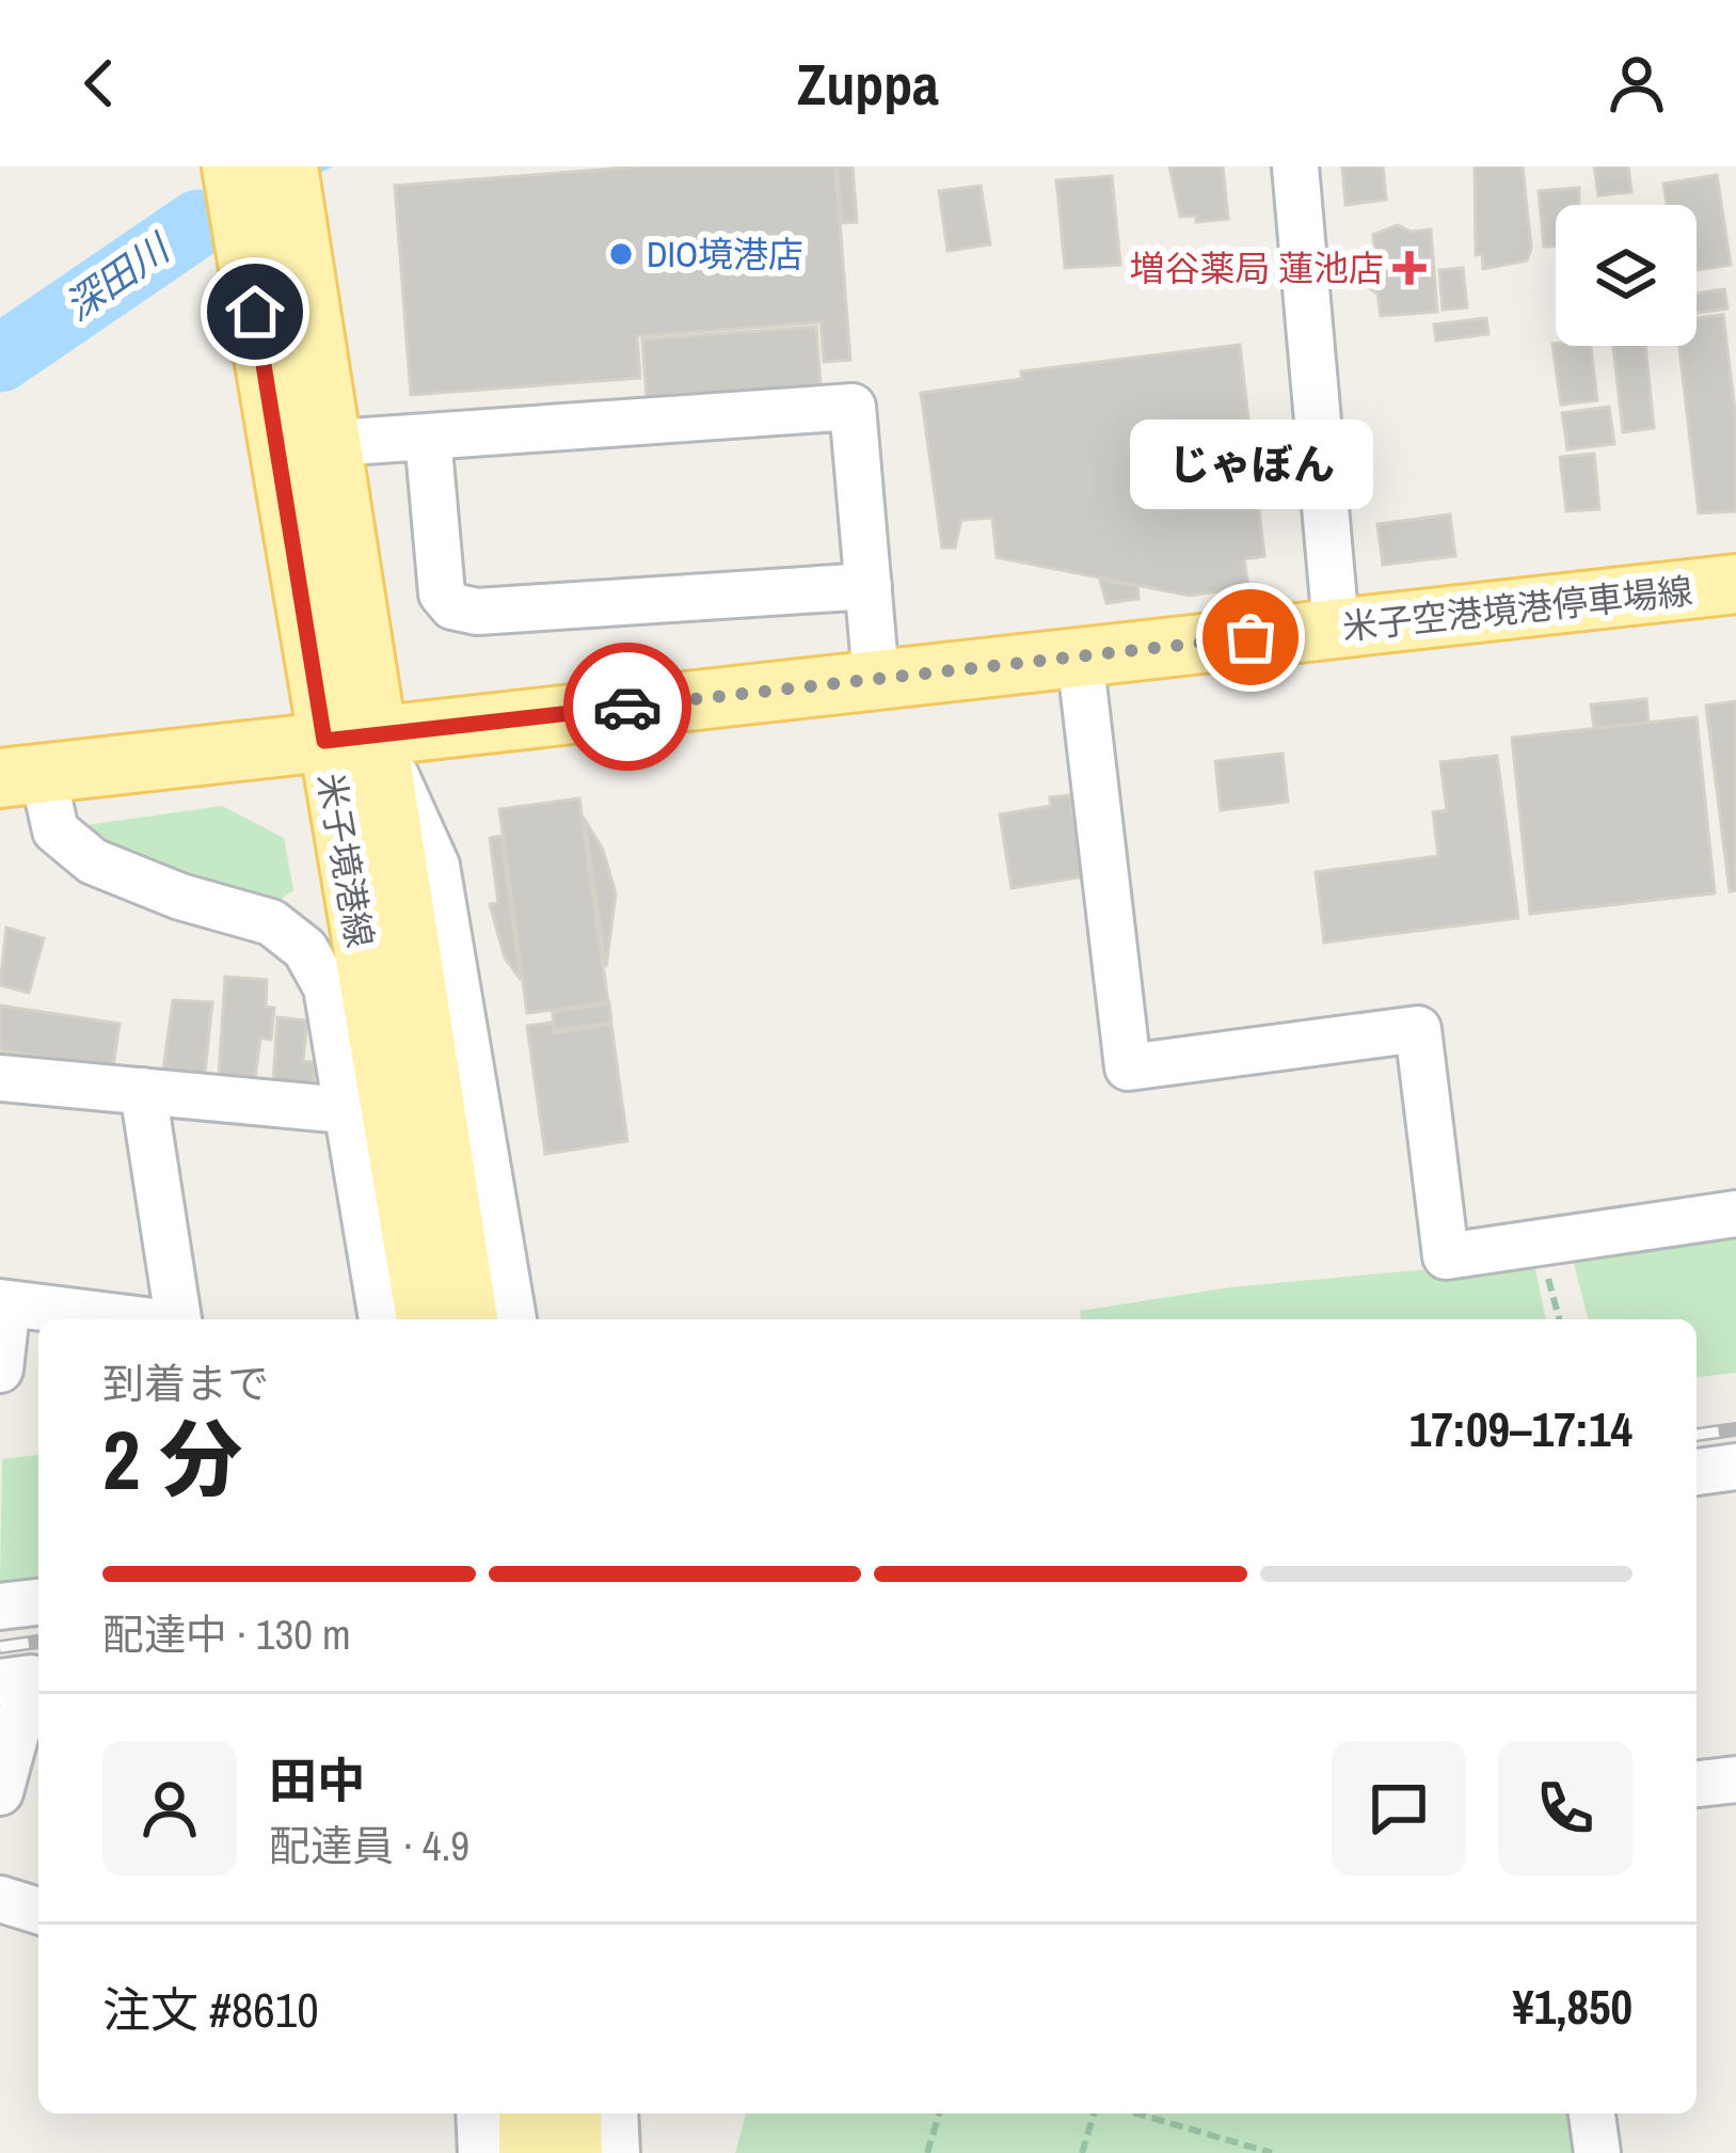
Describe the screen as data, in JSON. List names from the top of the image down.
{
  "streets": {
    "main road": ["米子空港境港停車場線", "米子境港線"]
  },
  "crossings": [
    ["米子空港境港停車場線", "米子境港線"]
  ],
  "water": ["深田川"],
  "places": {
    "other": ["DIO境港店", "じゃぼん"],
    "health": ["増谷薬局 蓮池店"]
  },
  "page": {
    "header": "Zuppa",
    "bubble": "じゃぼん",
    "heading": ["2 分", "到着まで", "17:09–17:14"],
    "panel": [
      "田中",
      "配達員 · 4.9",
      "注文 #8610",
      "¥1,850"
    ],
    "bar": "配達中 · 130 m"
  }
}
